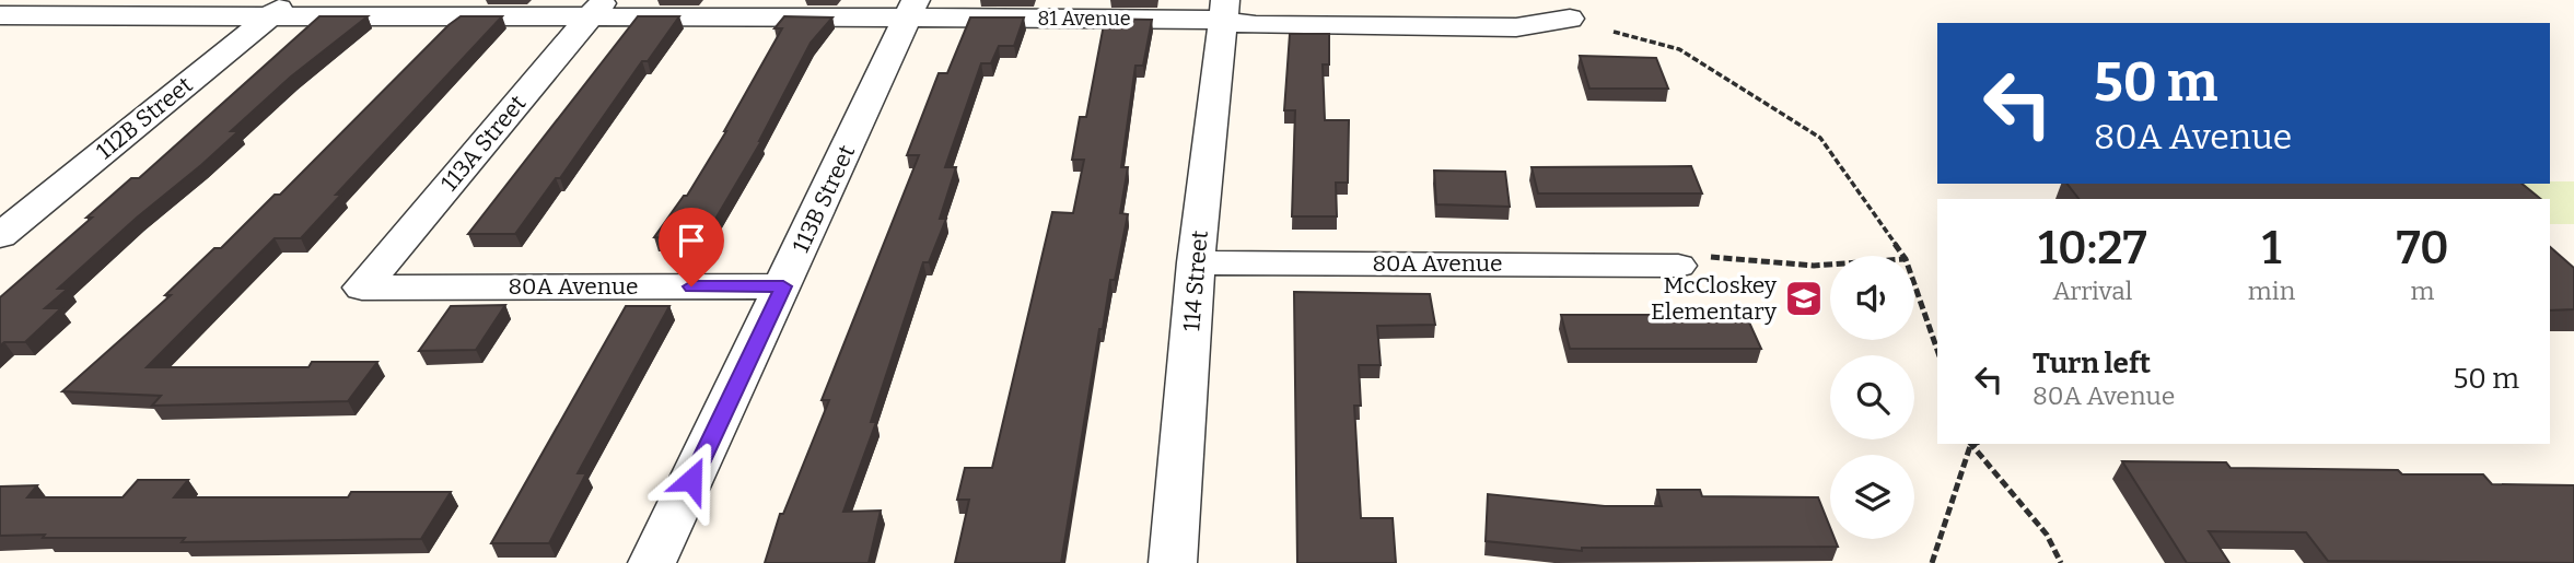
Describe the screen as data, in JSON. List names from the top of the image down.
{
  "streets": {
    "street": [
      "81 Avenue",
      "112B Street",
      "113A Street",
      "113B Street",
      "80A Avenue",
      "114 Street"
    ]
  },
  "crossings": [
    ["81 Avenue", "112B Street"],
    ["81 Avenue", "113A Street"],
    ["81 Avenue", "113B Street"],
    ["81 Avenue", "114 Street"],
    ["113A Street", "80A Avenue"],
    ["113B Street", "80A Avenue"],
    ["80A Avenue", "114 Street"]
  ],
  "places": {
    "school or university": ["McCloskey Elementary"]
  },
  "page": {
    "turn": ["50 m", "80A Avenue"],
    "eta": [
      "10:27",
      "Arrival",
      "1",
      "min",
      "70",
      "m"
    ],
    "list": [
      {
        "name": "Turn left",
        "note": "80A Avenue",
        "value": "50 m"
      }
    ]
  }
}
